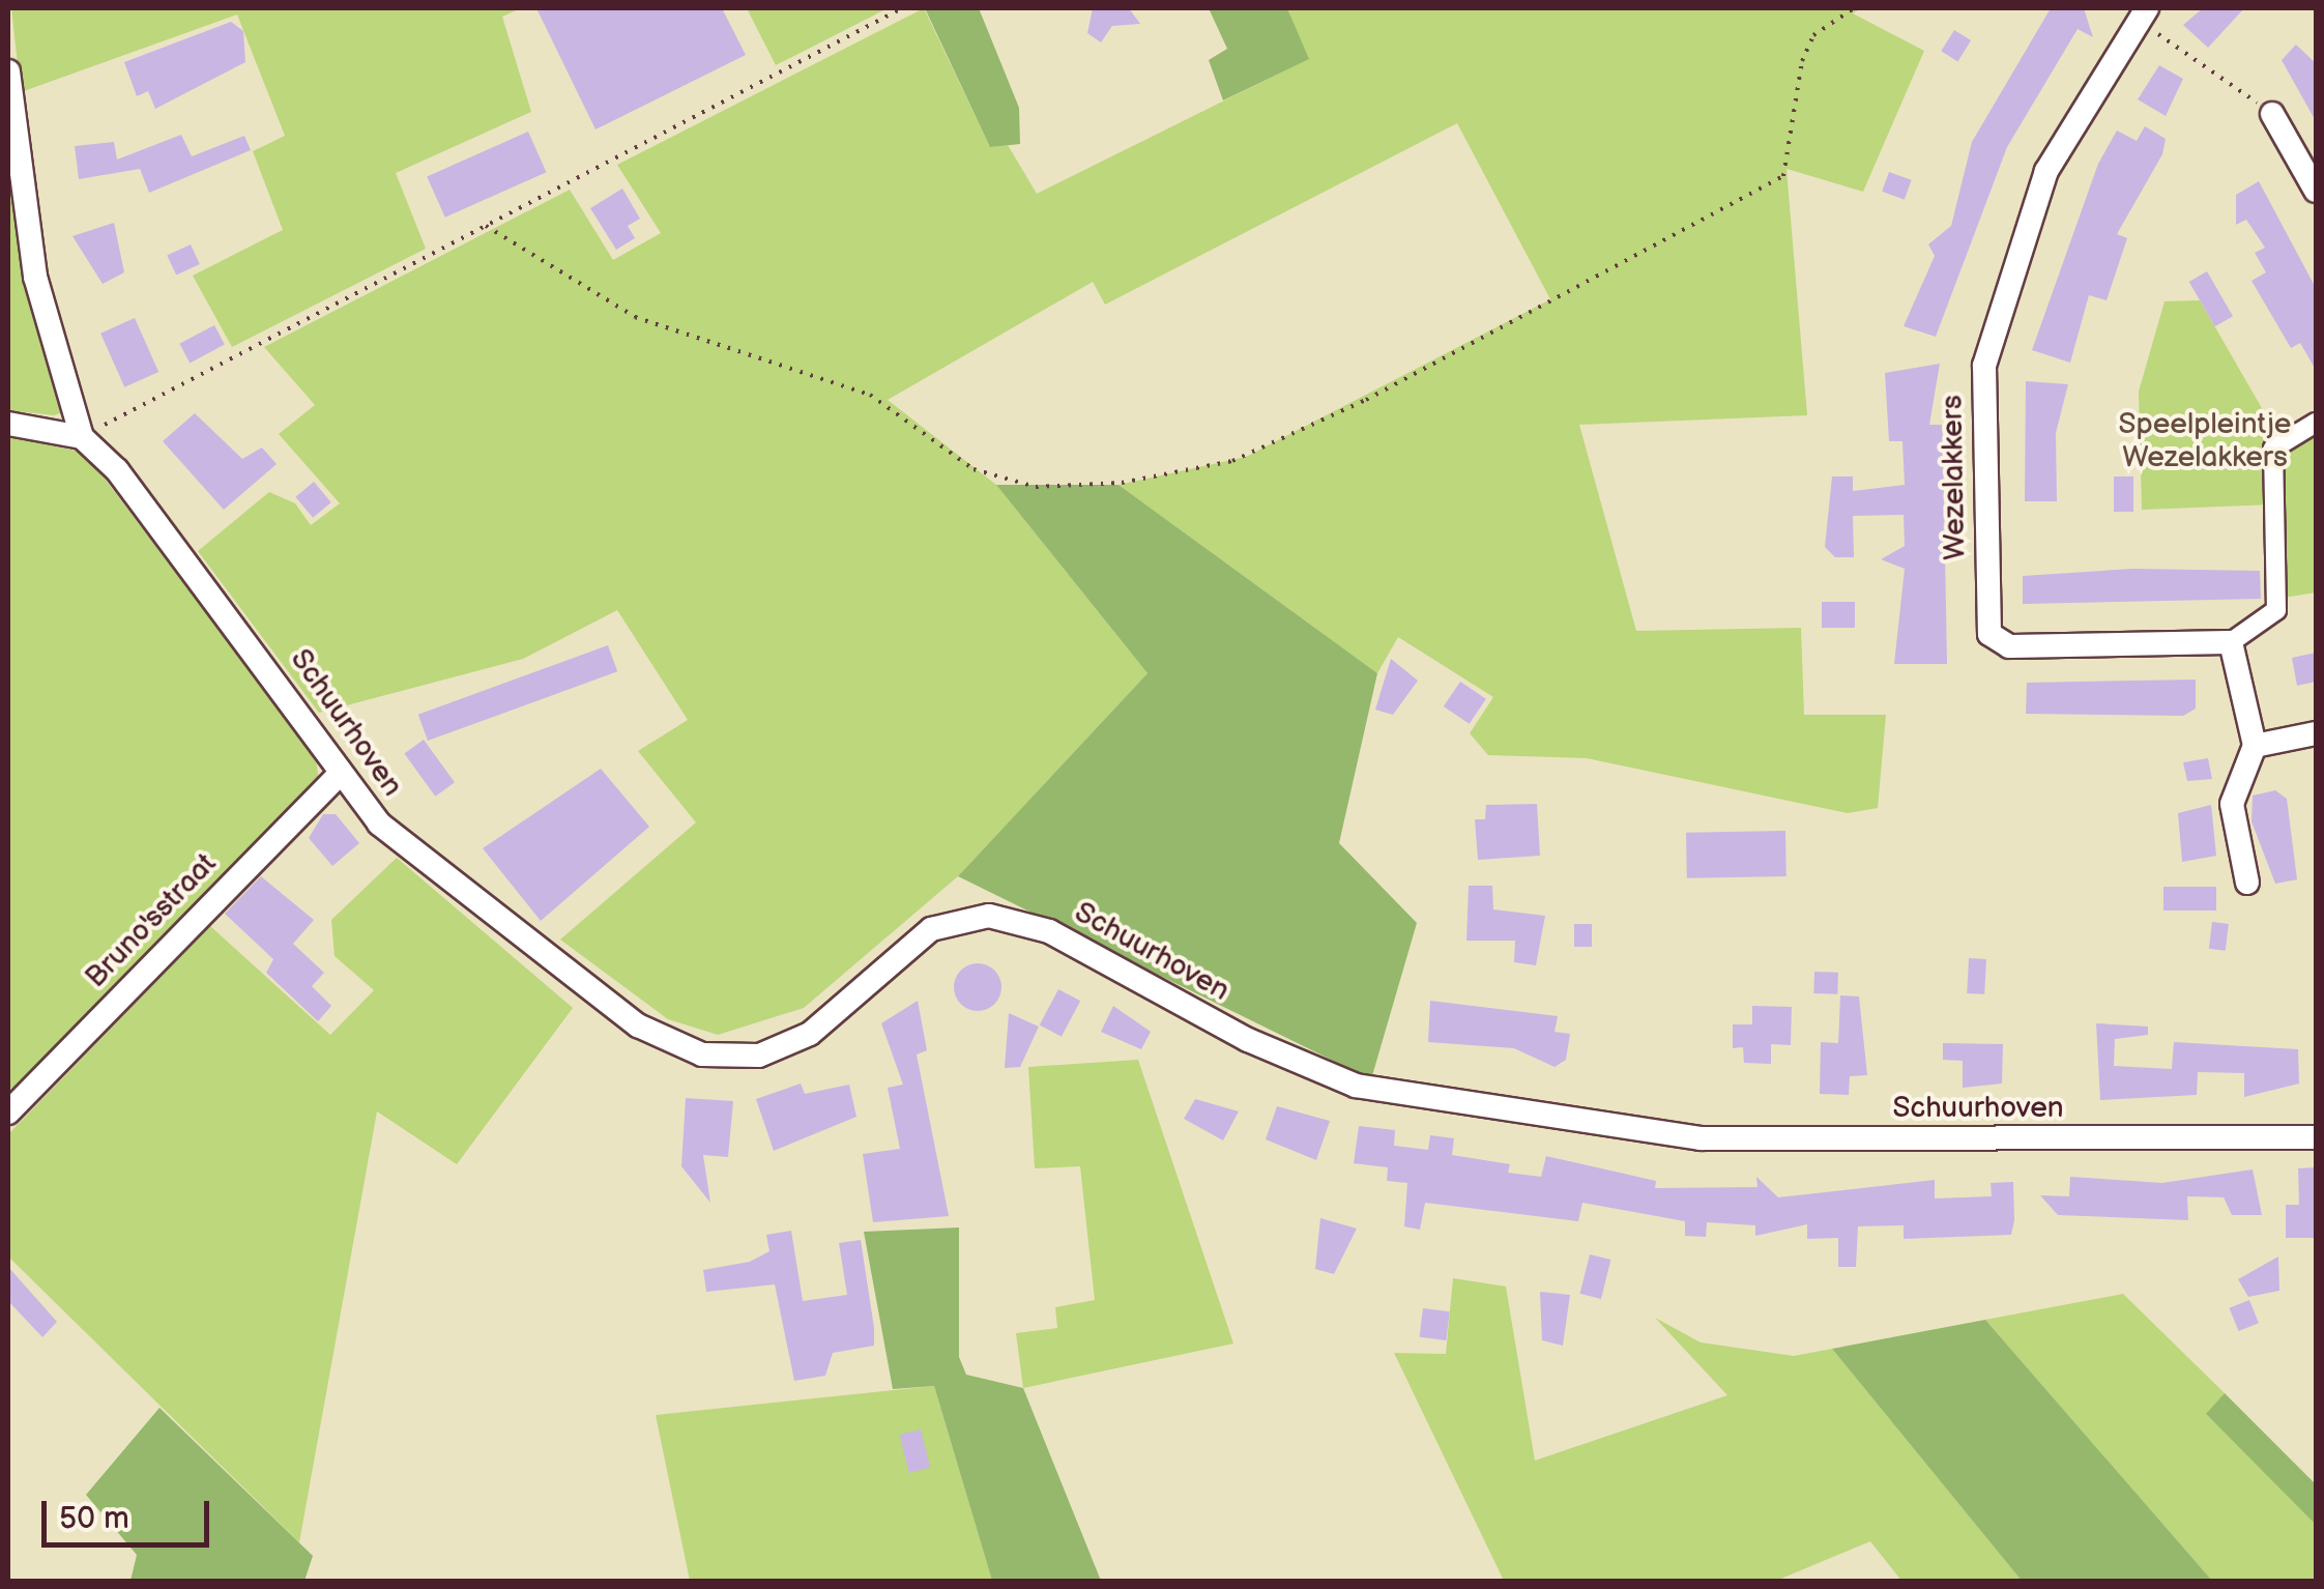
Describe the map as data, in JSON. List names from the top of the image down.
{
  "streets": {
    "street": ["Wezelakkers", "Schuurhoven", "Bruno'sstraat"]
  },
  "crossings": [
    ["Schuurhoven", "Bruno'sstraat"]
  ],
  "parks": ["Speelpleintje Wezelakkers"],
  "scale_bar": "50 m"
}
